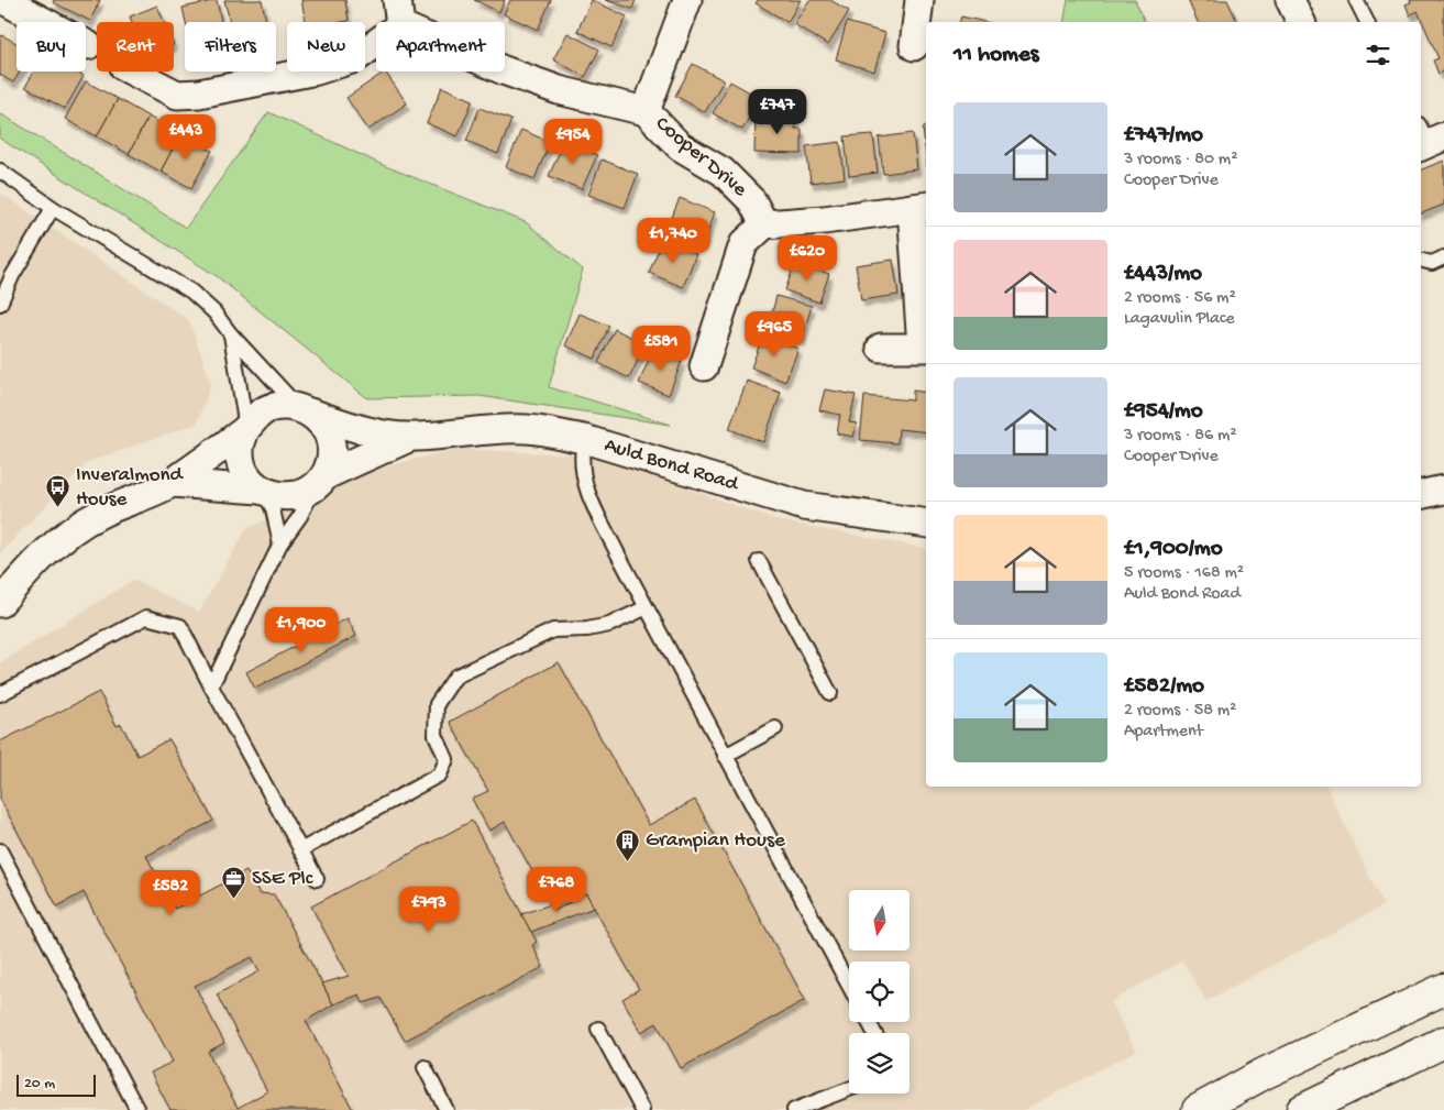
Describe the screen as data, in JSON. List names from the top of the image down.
{
  "streets": {
    "street": ["Cooper Drive", "Auld Bond Road"]
  },
  "places": {
    "bus stop": ["Inveralmond House"],
    "building": ["Grampian House"],
    "office": ["SSE Plc"]
  },
  "scale_bar": "20 m",
  "north": "bottom",
  "page": {
    "chip": [
      "Buy",
      "Rent",
      "Filters",
      "New",
      "Apartment"
    ],
    "heading": "11 homes",
    "list": [
      {
        "name": "£747/mo",
        "note": "3 rooms · 80 m² · Cooper Drive"
      },
      {
        "name": "£443/mo",
        "note": "2 rooms · 56 m² · Lagavulin Place"
      },
      {
        "name": "£954/mo",
        "note": "3 rooms · 86 m² · Cooper Drive"
      },
      {
        "name": "£1,900/mo",
        "note": "5 rooms · 168 m² · Auld Bond Road"
      },
      {
        "name": "£582/mo",
        "note": "2 rooms · 58 m² · Apartment"
      }
    ],
    "price": [
      "£747",
      "£443",
      "£954",
      "£1,740",
      "£620",
      "£965",
      "£581",
      "£1,900",
      "£768",
      "£582",
      "£793"
    ],
    "scale": "20 m"
  }
}
